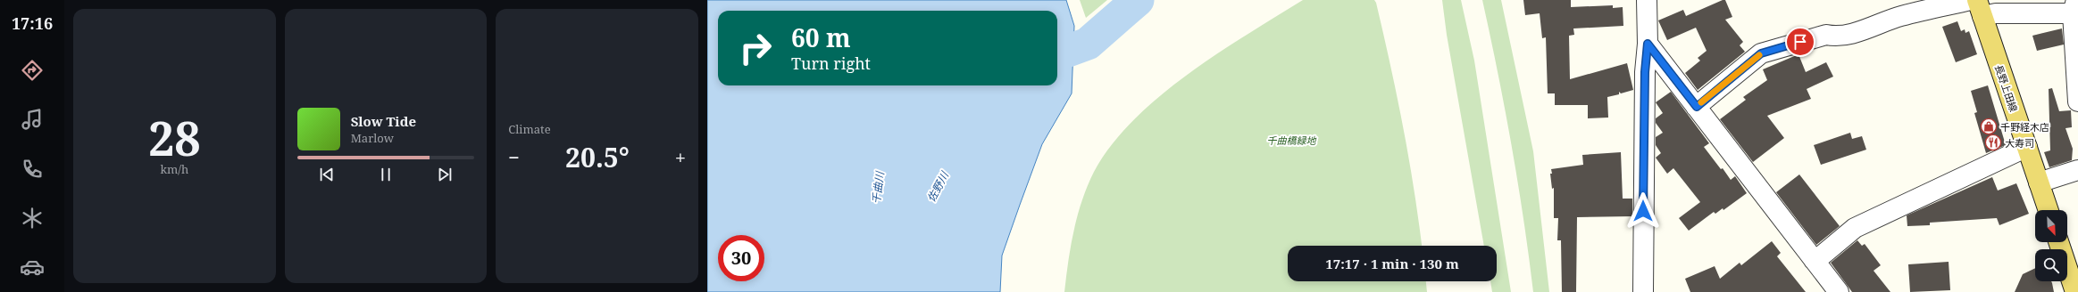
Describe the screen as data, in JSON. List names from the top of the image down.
{
  "streets": {
    "main road": ["長野上田線"]
  },
  "water": ["佐野川", "千曲川"],
  "parks": ["千曲橋緑地"],
  "places": {
    "shop": ["千野経木店"],
    "restaurant": ["大寿司"]
  },
  "north": "bottom right",
  "page": {
    "tabs": "17:16",
    "tile": [
      ["28", "km/h"],
      "Climate"
    ],
    "turn": ["60 m", "Turn right"],
    "song": ["Slow Tide", "Marlow"],
    "heat": ["−", "20.5°", "+"],
    "limit": "30",
    "trip": "17:17 · 1 min · 130 m"
  }
}
